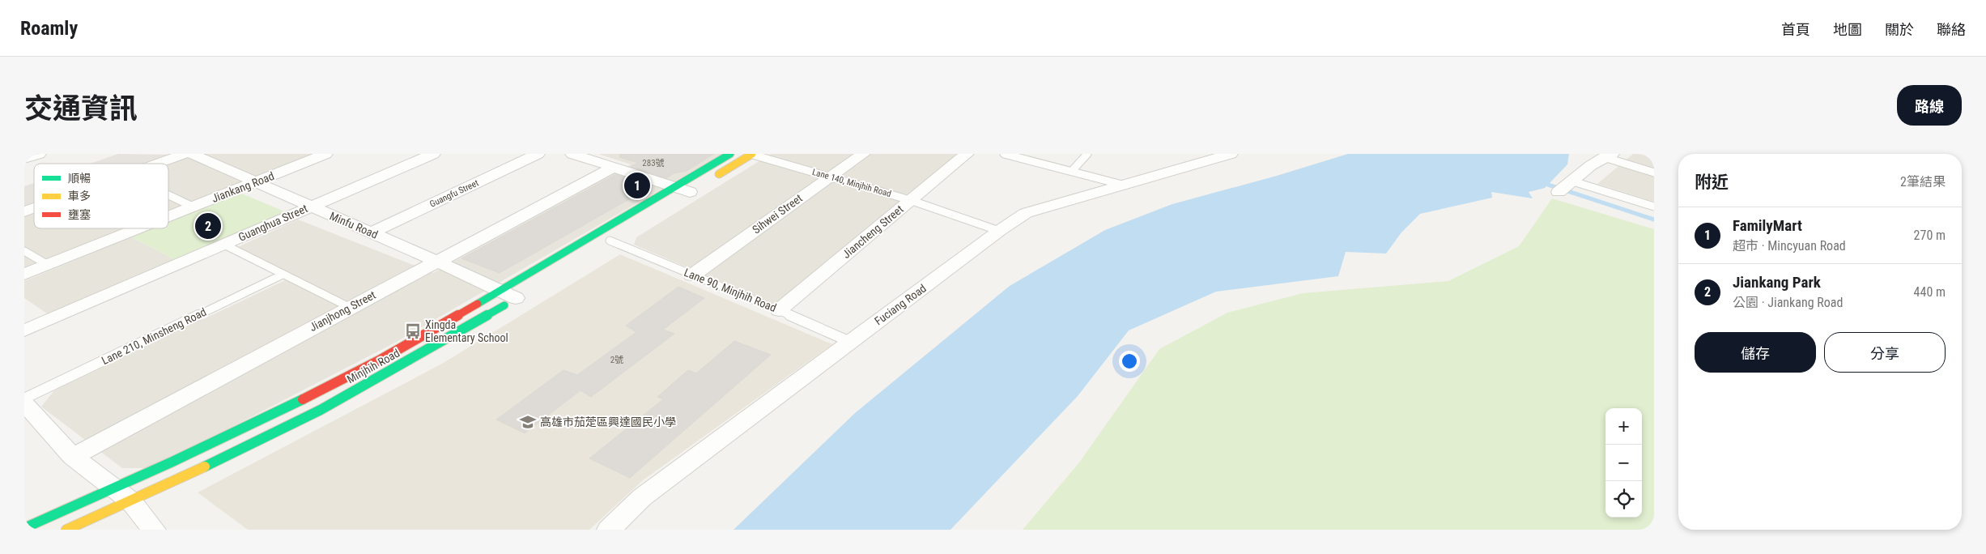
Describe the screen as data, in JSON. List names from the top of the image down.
{
  "streets": {
    "main road": ["Minjhih Road"],
    "street": [
      "Jiankang Road",
      "Guangfu Street",
      "Sihwei Street",
      "Guanghua Street",
      "Minfu Road",
      "Jiancheng Street",
      "Fuciang Road",
      "Jianjhong Street"
    ],
    "lane": ["Lane 140, Minjhih Road", "Lane 90, Minjhih Road", "Lane 210, Minsheng Road"]
  },
  "crossings": [
    ["Lane 140, Minjhih Road", "Sihwei Street"],
    ["Lane 140, Minjhih Road", "Jiancheng Street"],
    ["Lane 140, Minjhih Road", "Fuciang Road"],
    ["Jiankang Road", "Minfu Road"],
    ["Guangfu Street", "Minfu Road"],
    ["Sihwei Street", "Lane 90, Minjhih Road"],
    ["Guanghua Street", "Minfu Road"],
    ["Minfu Road", "Jianjhong Street"],
    ["Minfu Road", "Minjhih Road"],
    ["Jiancheng Street", "Lane 90, Minjhih Road"],
    ["Lane 90, Minjhih Road", "Fuciang Road"]
  ],
  "places": {
    "bus stop": ["Xingda Elementary School"],
    "school or university": ["高雄市茄萣區興達國民小學"]
  },
  "house_numbers": ["283號", "2號"],
  "legend": ["順暢", "車多", "壅塞"],
  "page": {
    "header": "Roamly",
    "nav": [
      "首頁",
      "地圖",
      "關於",
      "聯絡"
    ],
    "title": "交通資訊",
    "buttons": [
      "路線",
      ["儲存", "分享"]
    ],
    "heading": ["附近", "2筆結果"],
    "pins": ["1", "2"],
    "list": [
      {
        "mark": "1",
        "name": "FamilyMart",
        "note": "超市 · Mincyuan Road",
        "value": "270 m"
      },
      {
        "mark": "2",
        "name": "Jiankang Park",
        "note": "公園 · Jiankang Road",
        "value": "440 m"
      }
    ],
    "map_buttons": ["+", "−"]
  }
}
